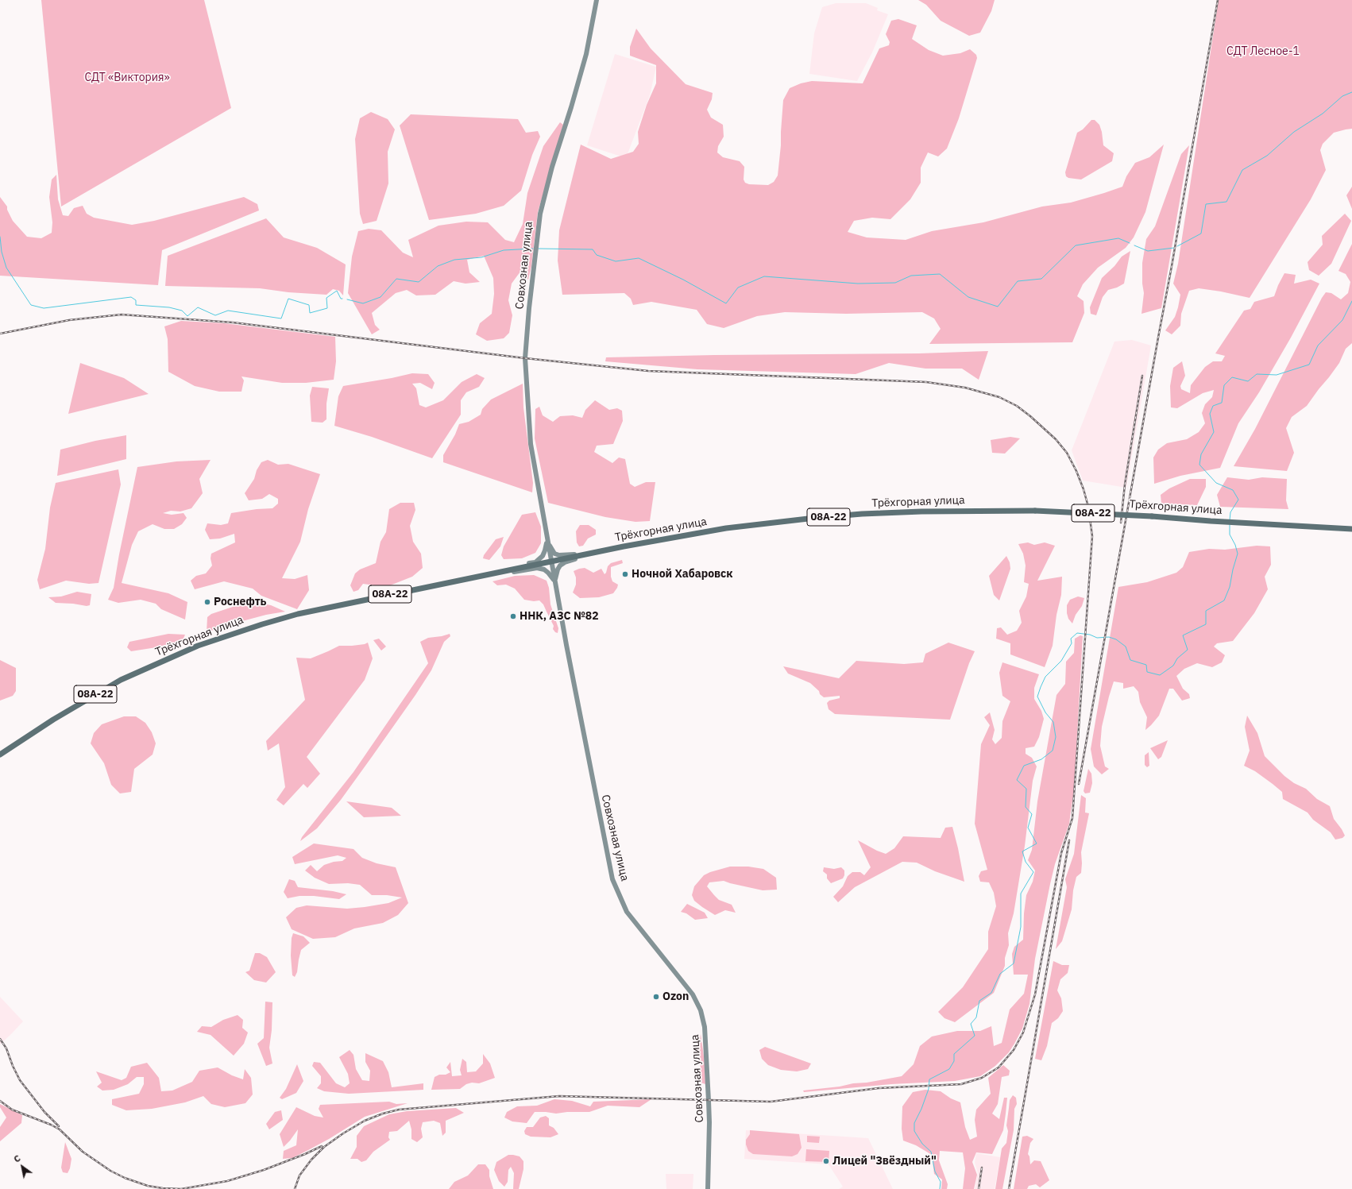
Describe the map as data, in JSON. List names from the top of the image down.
{
  "streets": {
    "highway": ["Трёхгорная улица", "08А-22"],
    "main road": ["Совхозная улица"]
  },
  "crossings": [
    ["Совхозная улица", "Трёхгорная улица"]
  ],
  "parks": ["СДТ Лесное-1", "СДТ «Виктория»"],
  "places": [
    "Ночной Хабаровск",
    "Роснефть",
    "ННК, АЗС №82",
    "Ozon",
    "Лицей \"Звёздный\""
  ],
  "north": "top left"
}
